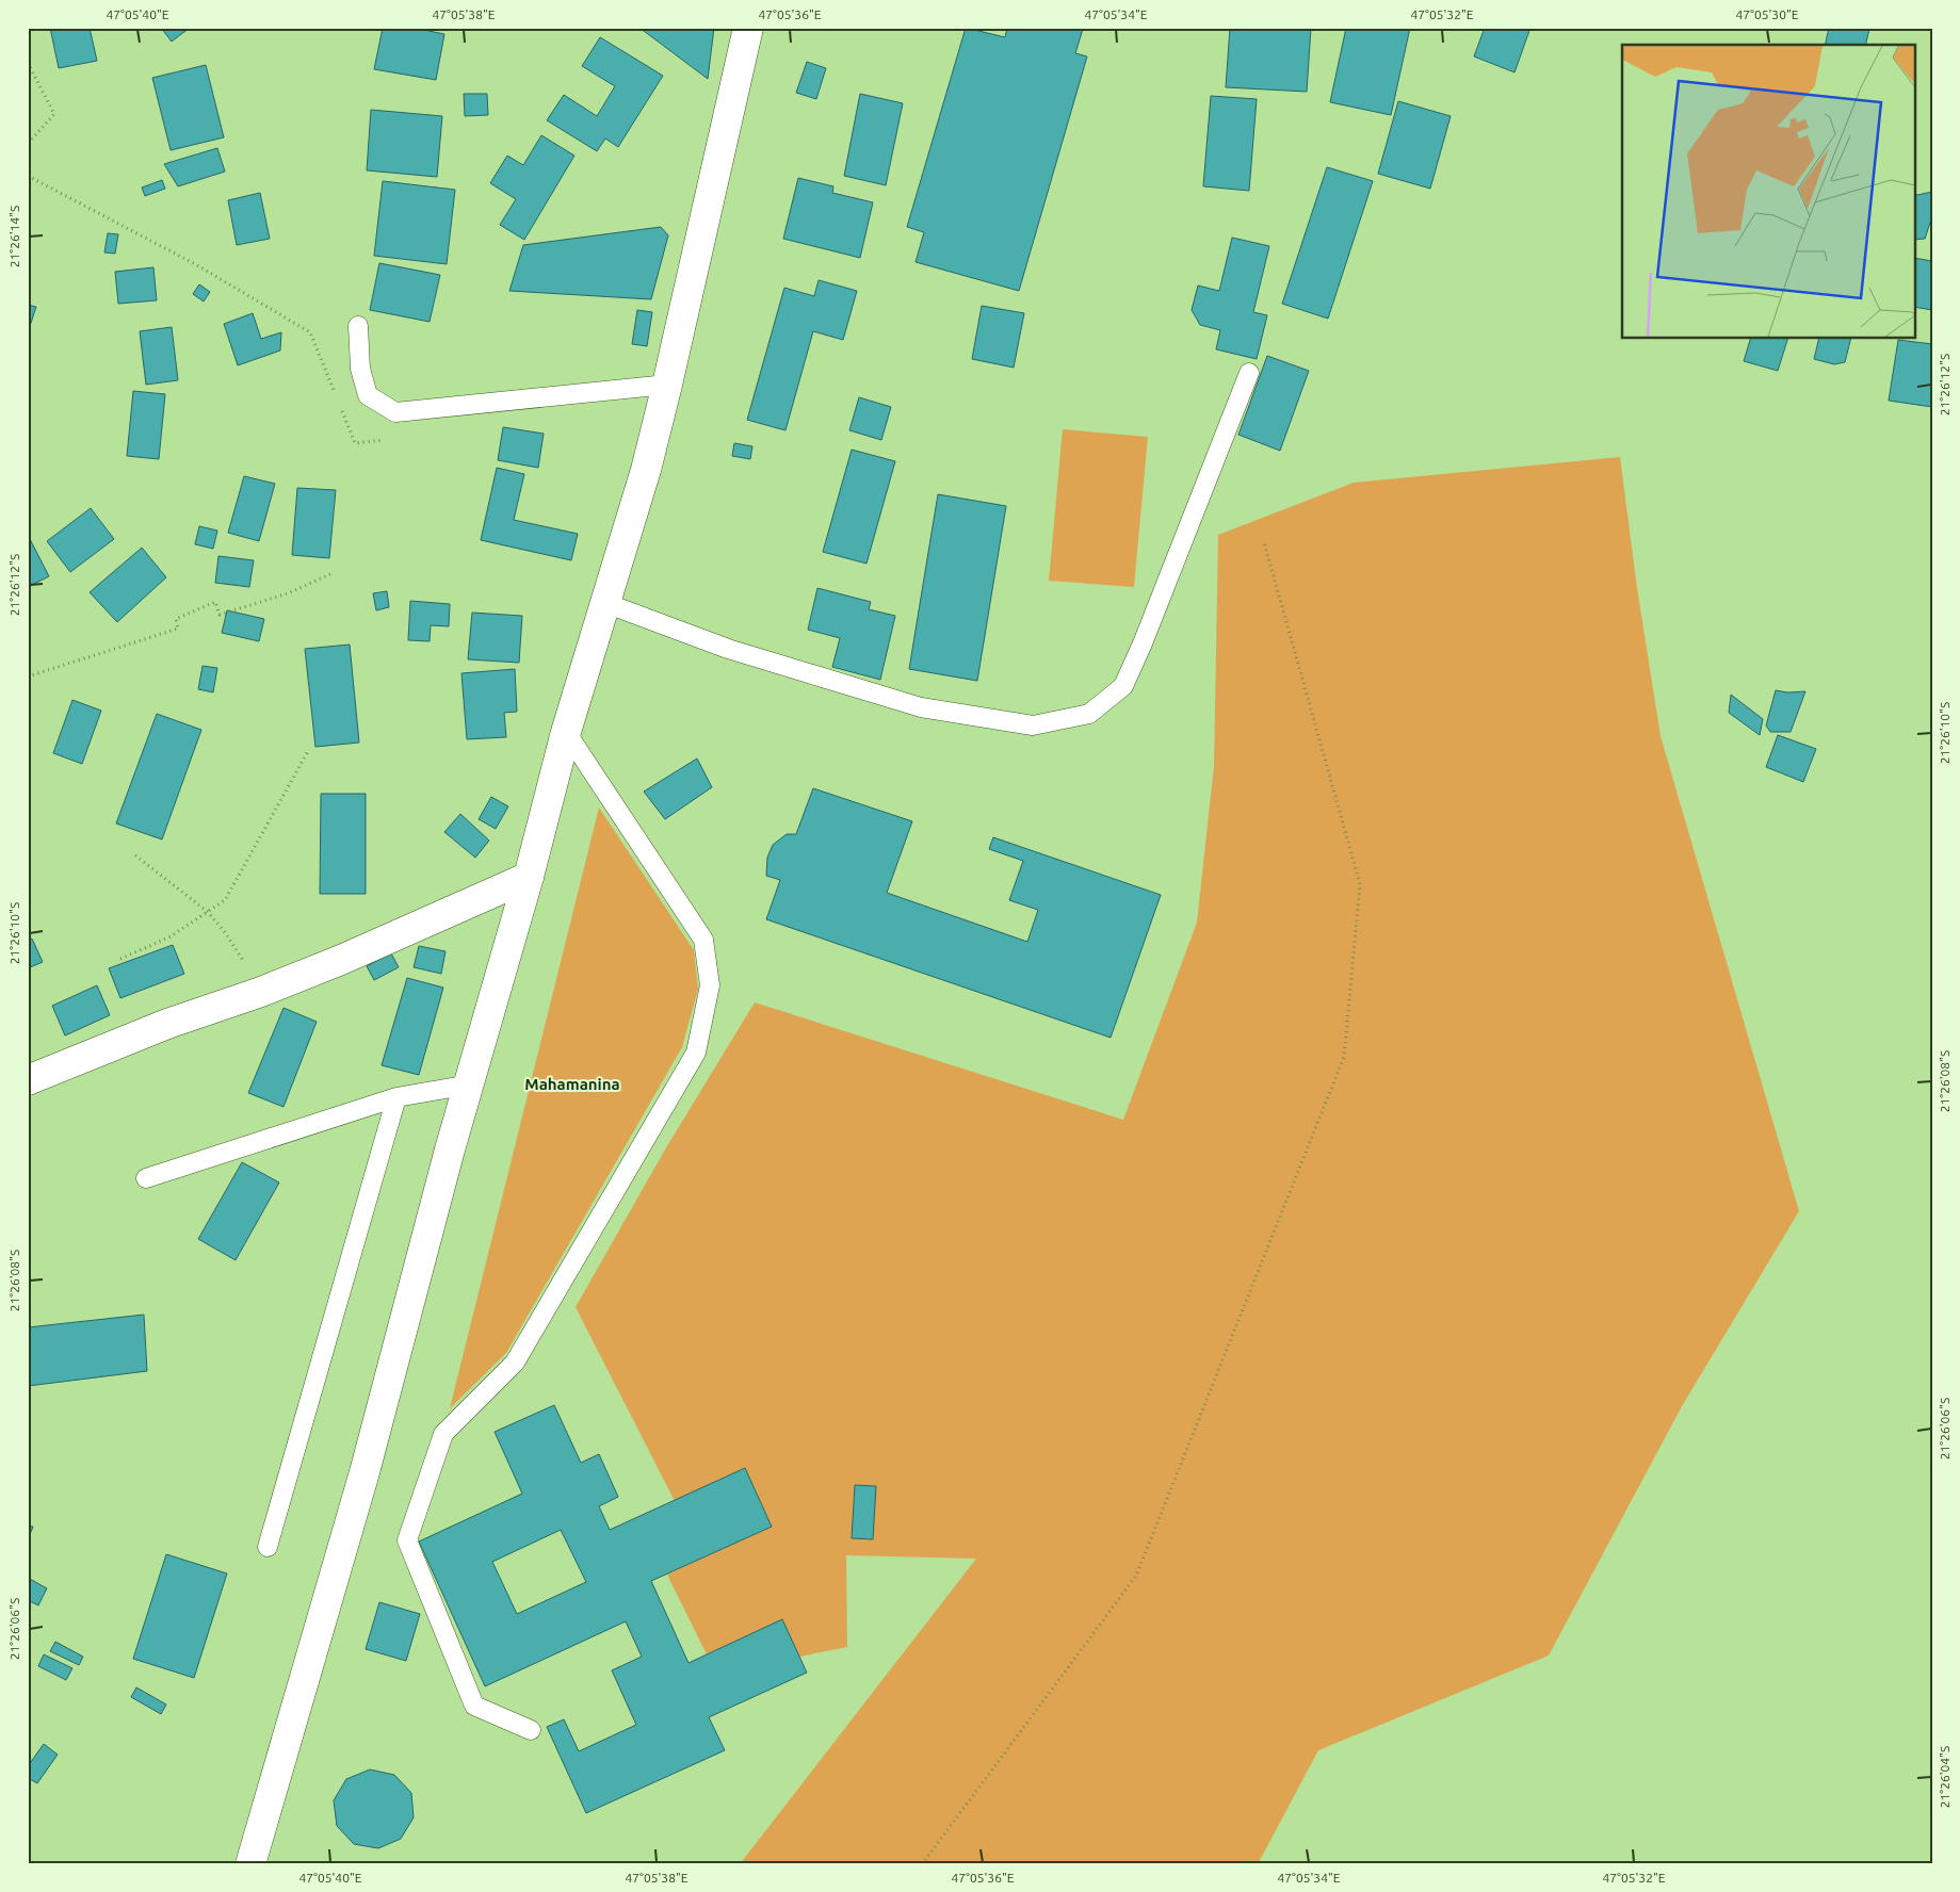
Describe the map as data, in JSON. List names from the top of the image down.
{
  "districts": ["Mahamanina"],
  "coordinates": [
    "47°05'40\"E",
    "47°05'38\"E",
    "47°05'36\"E",
    "47°05'34\"E",
    "47°05'32\"E",
    "47°05'30\"E",
    "21°26'14\"S",
    "21°26'12\"S",
    "21°26'10\"S",
    "21°26'08\"S",
    "21°26'06\"S",
    "21°26'04\"S"
  ]
}
